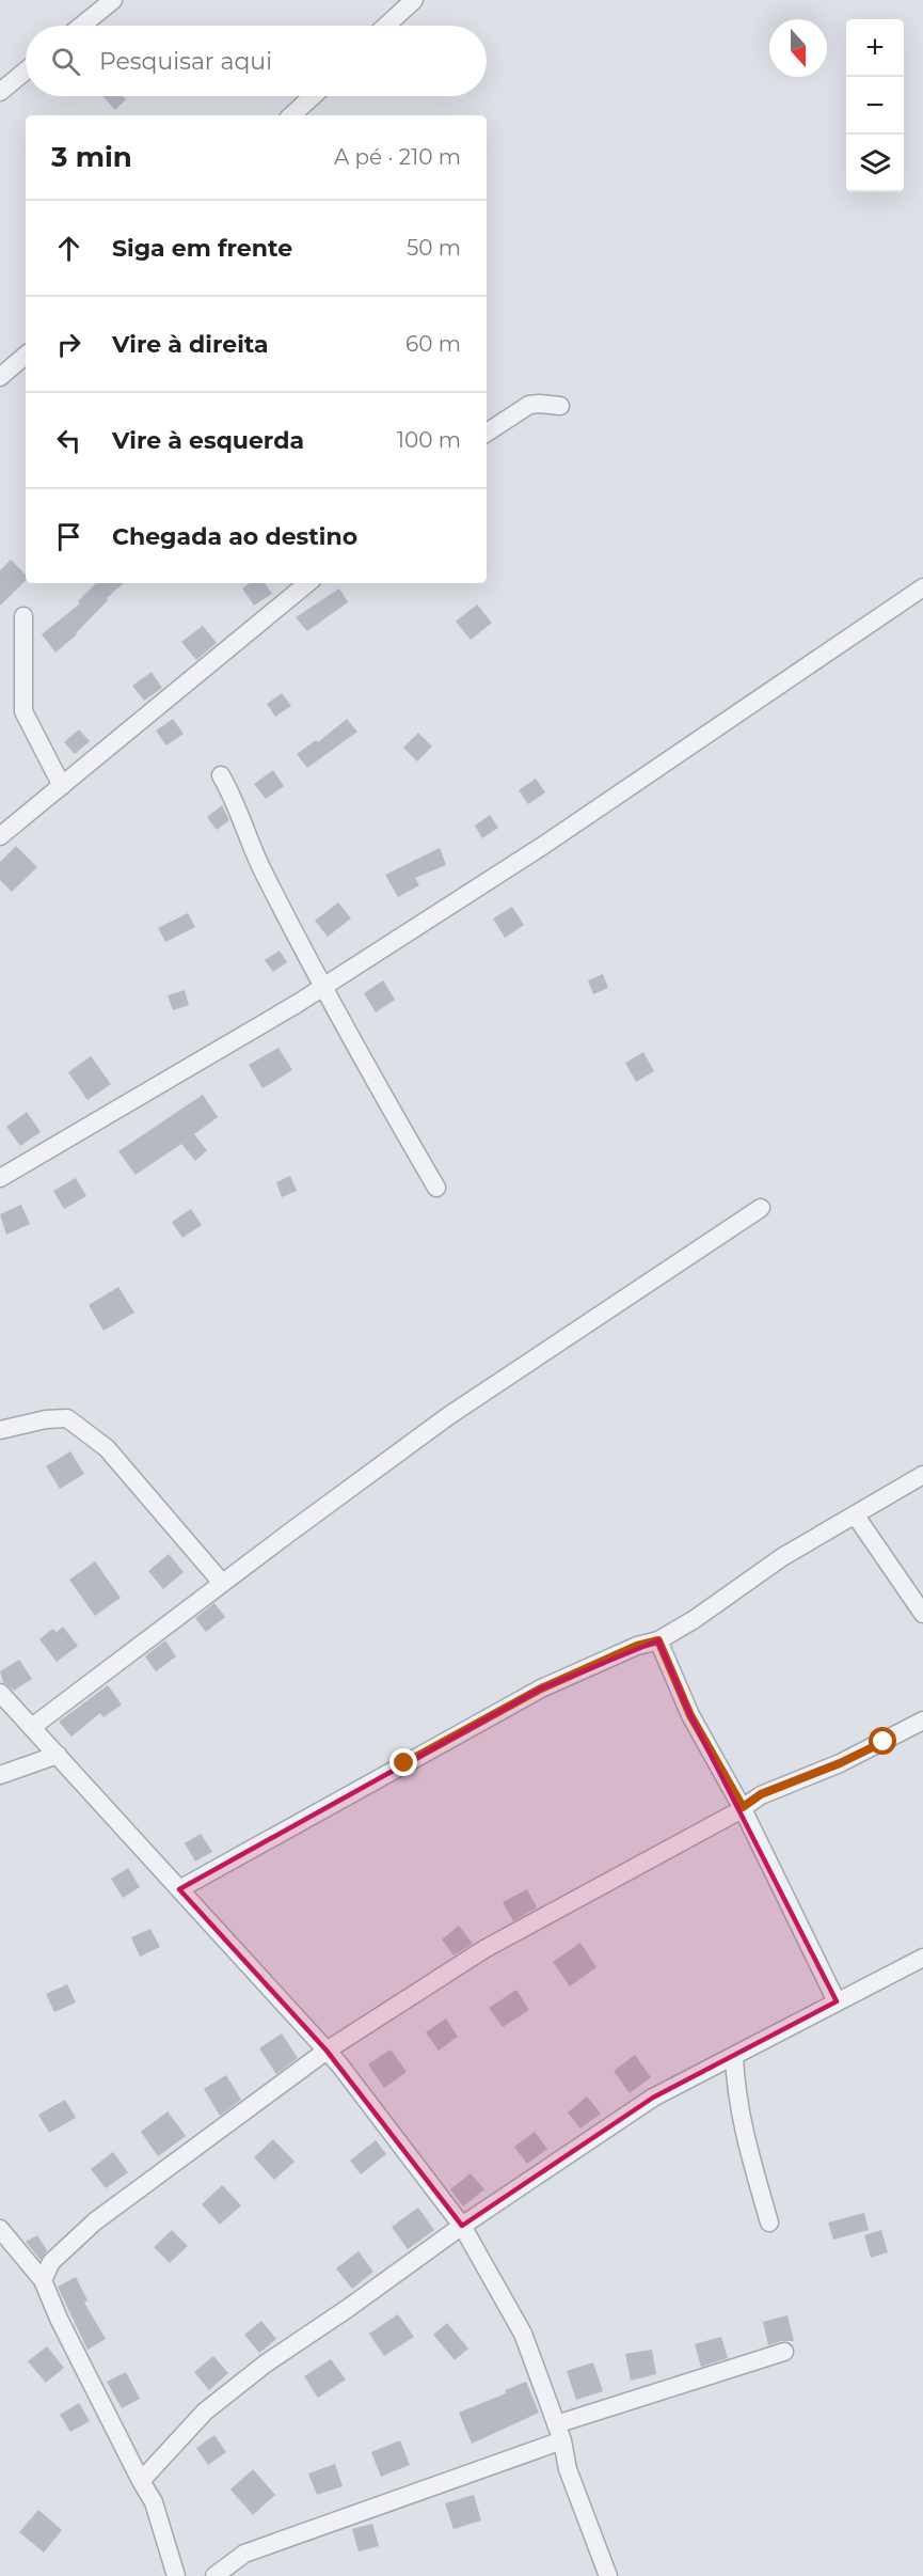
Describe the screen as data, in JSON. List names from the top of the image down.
{
  "north": "bottom",
  "page": {
    "map_buttons": ["+", "−"],
    "search": "Pesquisar aqui",
    "heading": ["3 min", "A pé · 210 m"],
    "list": [
      ["Siga em frente", "50 m"],
      ["Vire à direita", "60 m"],
      ["Vire à esquerda", "100 m"],
      "Chegada ao destino"
    ]
  }
}
